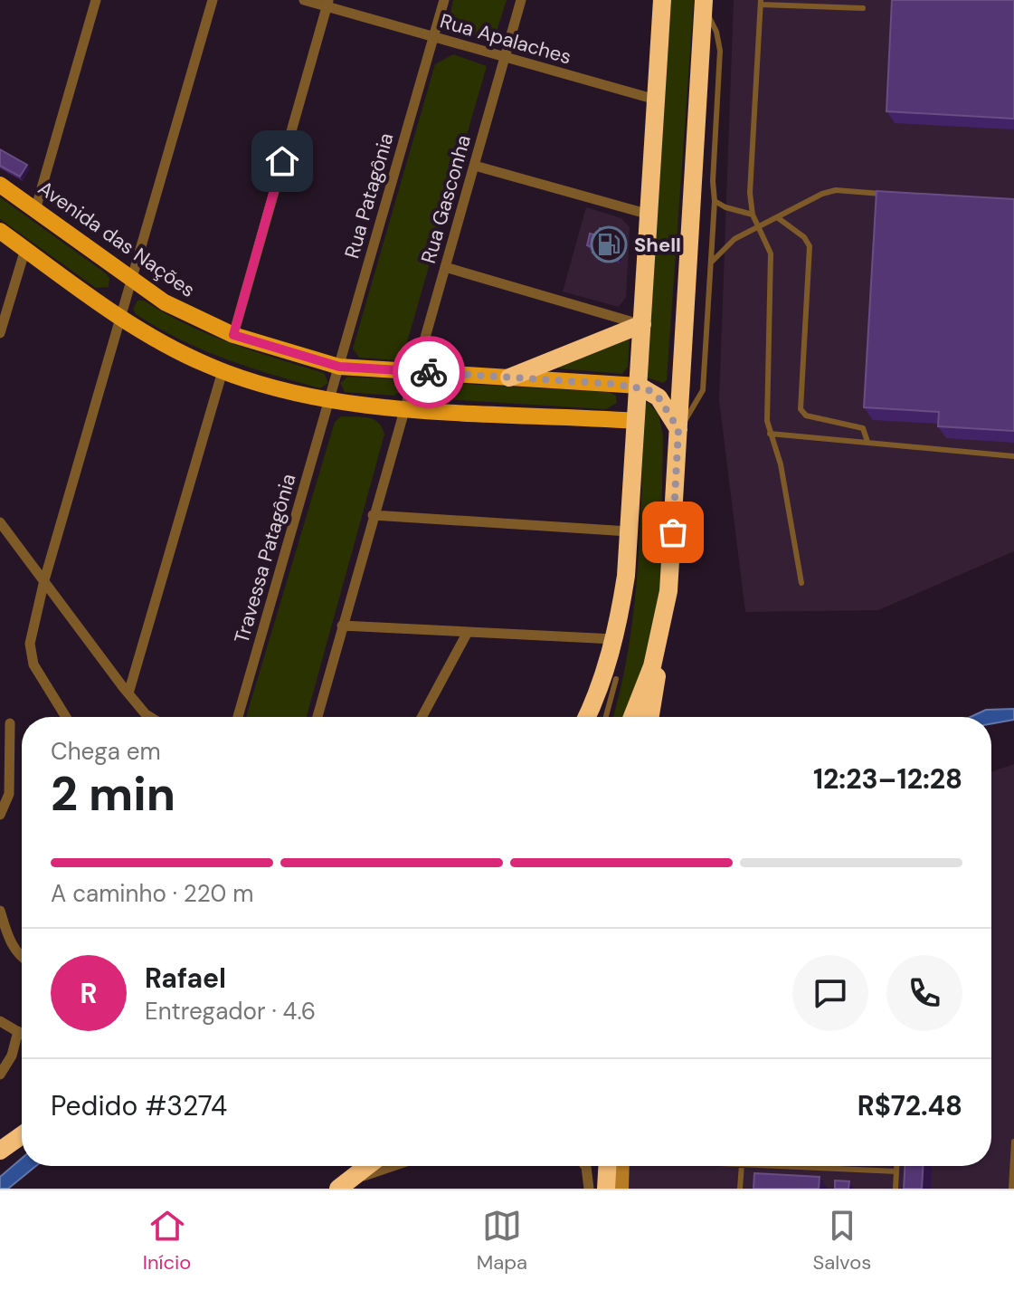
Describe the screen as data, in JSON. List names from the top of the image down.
{
  "streets": {
    "main road": ["Avenida das Nações"],
    "street": [
      "Rua Apalaches",
      "Rua Patagônia",
      "Rua Gasconha",
      "Travessa Patagônia"
    ]
  },
  "crossings": [
    ["Rua Apalaches", "Rua Patagônia"],
    ["Rua Apalaches", "Rua Gasconha"],
    ["Rua Patagônia", "Avenida das Nações"],
    ["Rua Patagônia", "Travessa Patagônia"],
    ["Rua Gasconha", "Avenida das Nações"]
  ],
  "places": {
    "fuel station": ["Shell"]
  },
  "page": {
    "heading": ["2 min", "Chega em", "12:23–12:28"],
    "panel": [
      "Rafael",
      "Entregador · 4.6",
      "Pedido #3274",
      "R$72.48"
    ],
    "bar": "A caminho · 220 m",
    "round": "R",
    "tabs": ["Início", "Mapa", "Salvos"]
  }
}
